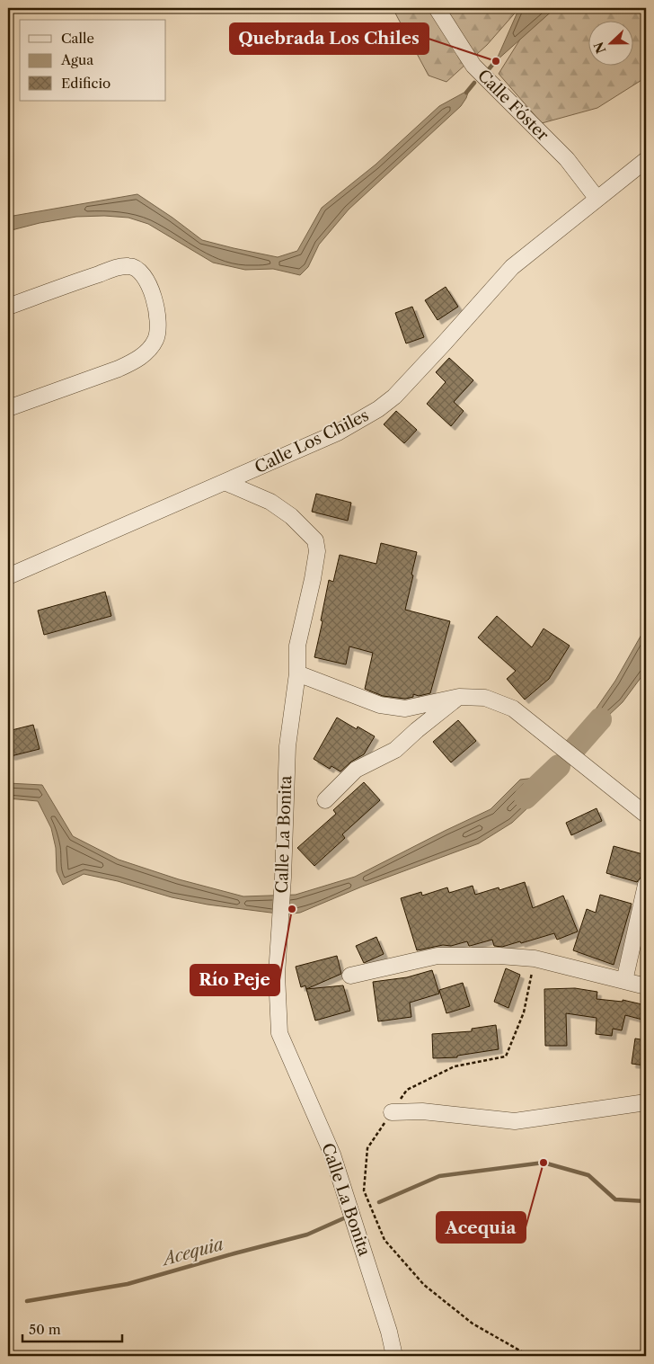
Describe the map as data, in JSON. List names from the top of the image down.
{
  "streets": {
    "street": ["Calle Fóster", "Calle Los Chiles", "Calle La Bonita"]
  },
  "crossings": [
    ["Calle Fóster", "Calle Los Chiles"],
    ["Calle Los Chiles", "Calle La Bonita"]
  ],
  "water": ["Acequia"],
  "places": ["Quebrada Los Chiles", "Río Peje", "Acequia"],
  "legend": ["Calle", "Agua", "Edificio"],
  "scale_bar": "50 m",
  "north": "left"
}
